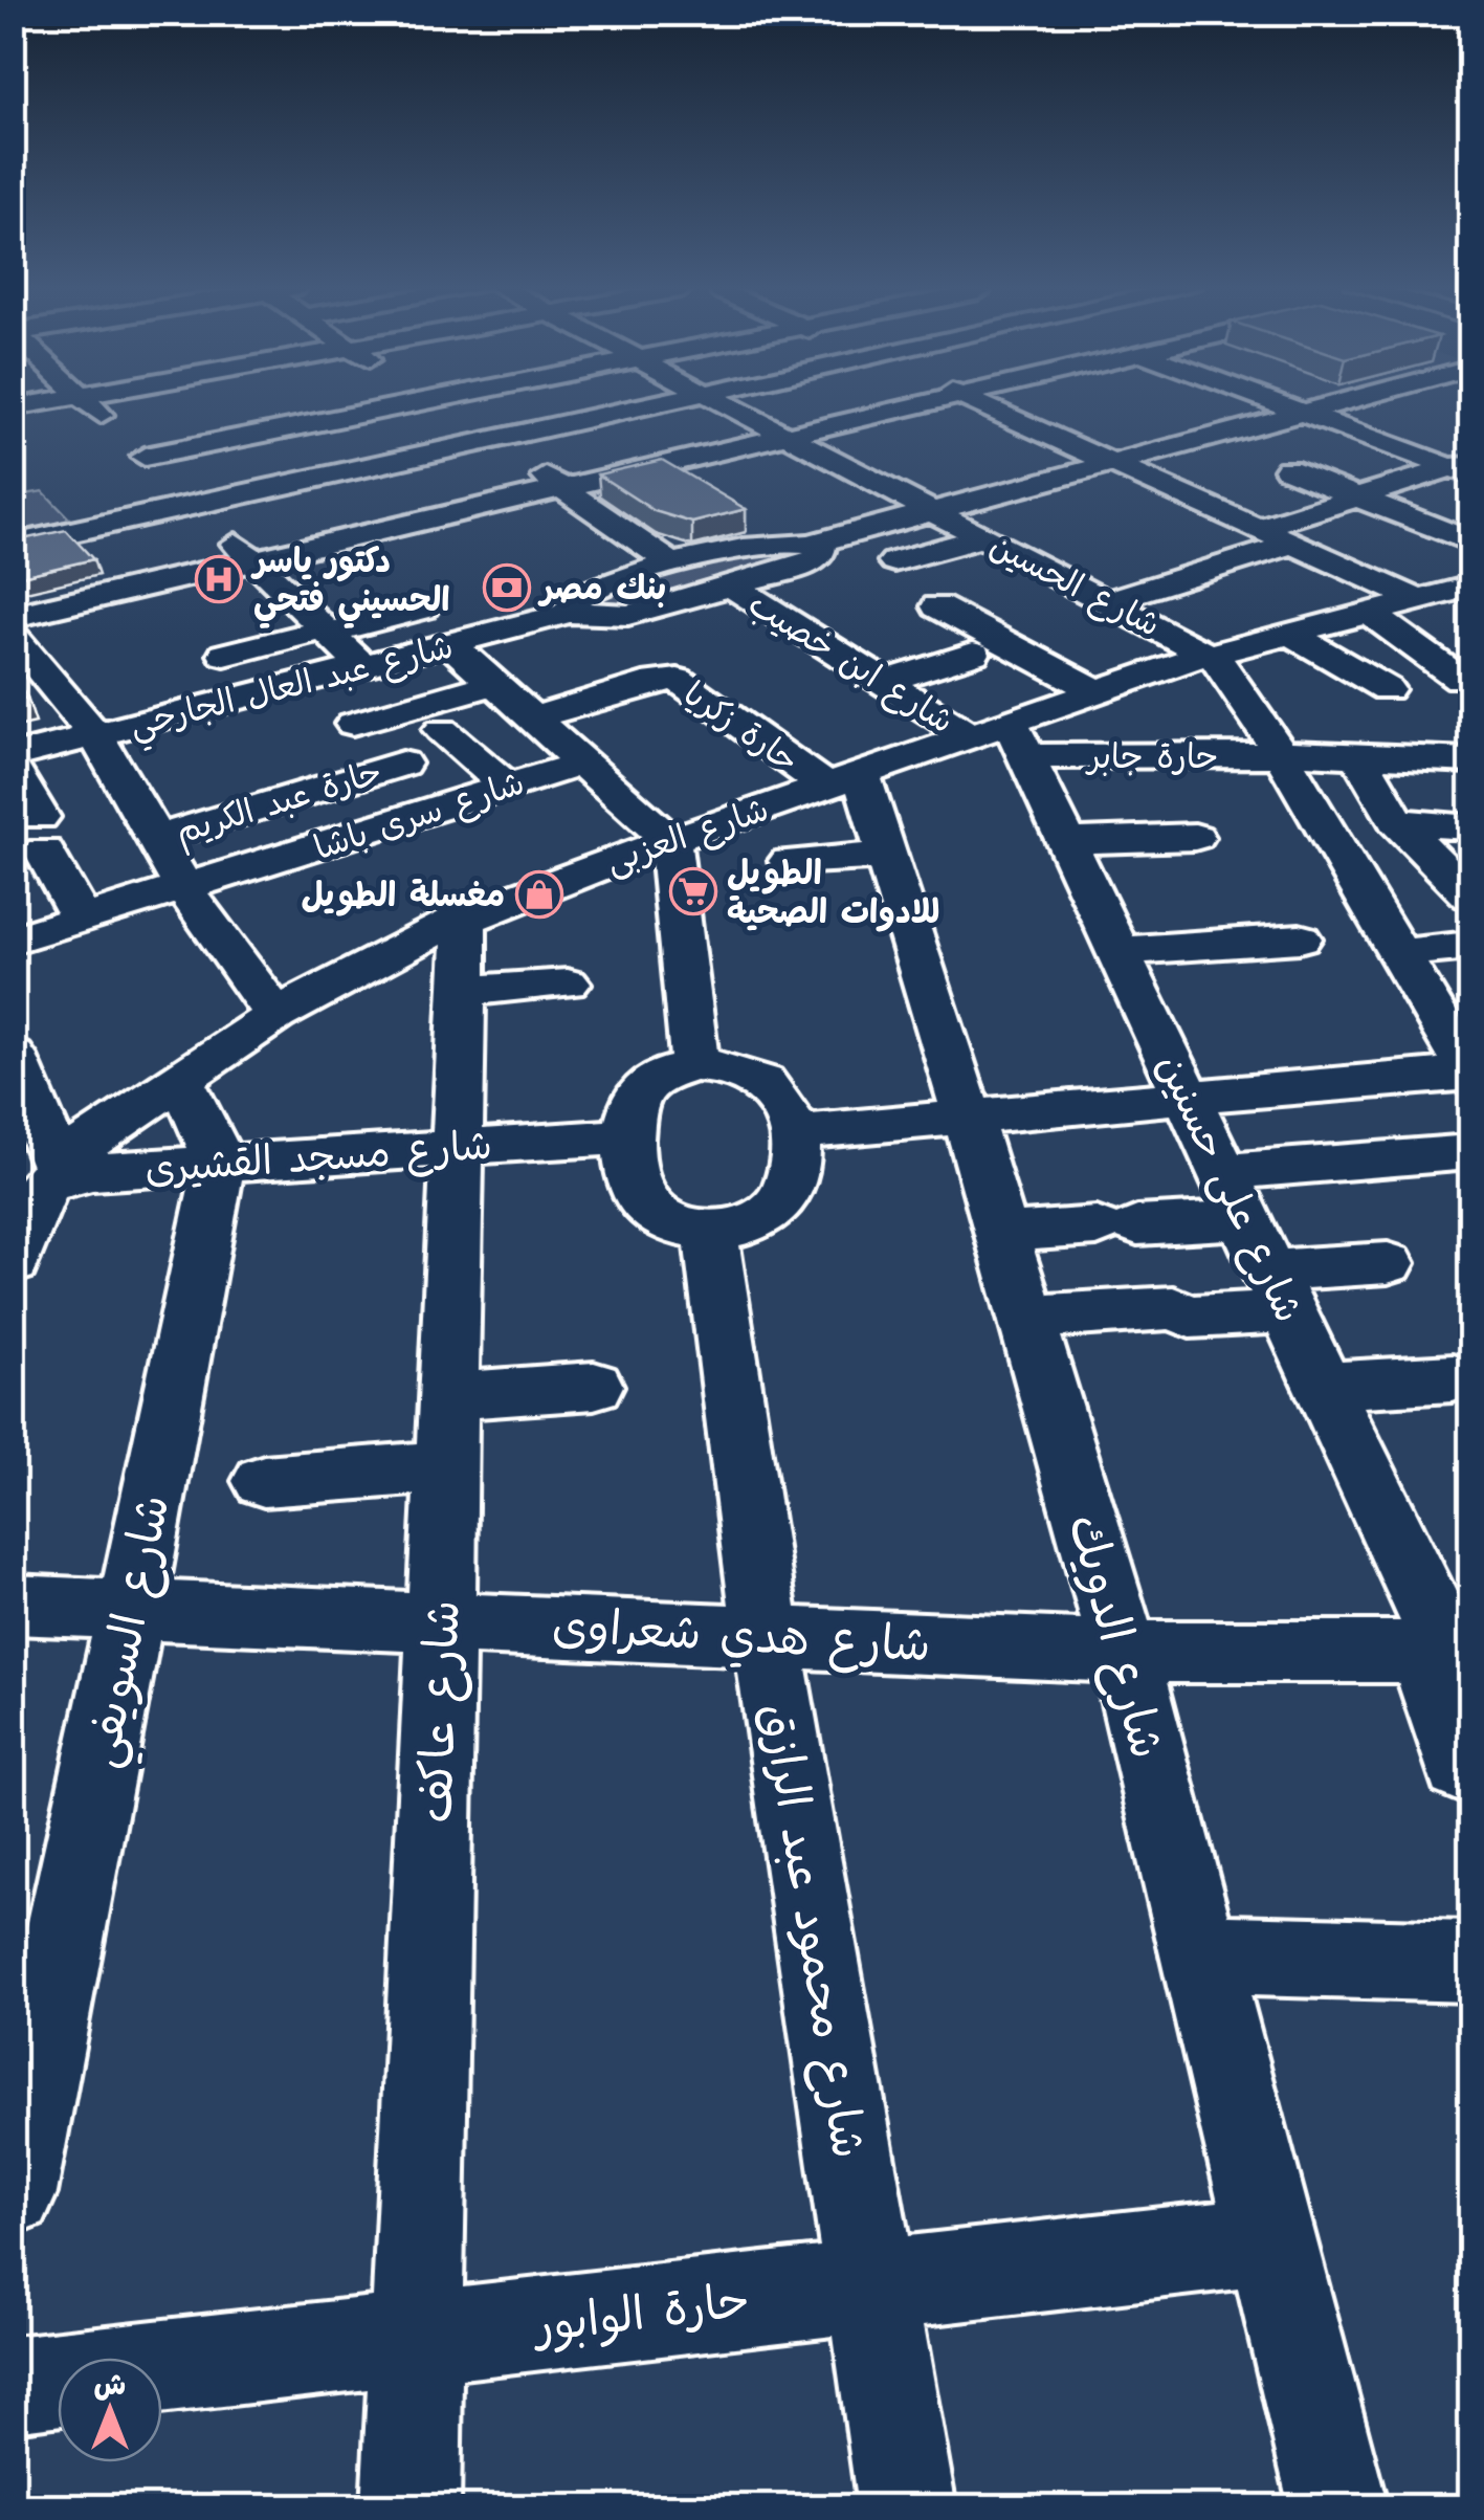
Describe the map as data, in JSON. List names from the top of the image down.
{
  "streets": {
    "street": [
      "شارع الحسين",
      "شارع ابن خصيب",
      "شارع عبد العال الجارحي",
      "حارة زكريا",
      "حارة جابر",
      "حارة عبد الكريم",
      "شارع سرى باشا",
      "شارع العزبى",
      "شارع مسجد القشيرى",
      "شارع على حسنين",
      "شارع السويفي",
      "شارع هدي شعراوى",
      "شارع الدويك",
      "شارع عاكف",
      "شارع محمود عبد الرازق",
      "حارة الوابور"
    ]
  },
  "crossings": [
    ["شارع الحسين", "حارة جابر"],
    ["شارع الحسين", "شارع العزبى"],
    ["شارع ابن خصيب", "حارة جابر"],
    ["شارع ابن خصيب", "شارع العزبى"],
    ["شارع ابن خصيب", "شارع على حسنين"],
    ["حارة زكريا", "شارع العزبى"],
    ["حارة زكريا", "شارع الدويك"],
    ["حارة جابر", "شارع العزبى"],
    ["حارة جابر", "شارع على حسنين"],
    ["شارع العزبى", "شارع مسجد القشيرى"],
    ["شارع العزبى", "شارع على حسنين"],
    ["شارع العزبى", "شارع الدويك"],
    ["شارع العزبى", "شارع عاكف"],
    ["شارع مسجد القشيرى", "شارع السويفي"],
    ["شارع مسجد القشيرى", "شارع عاكف"],
    ["شارع مسجد القشيرى", "شارع محمود عبد الرازق"],
    ["شارع على حسنين", "شارع هدي شعراوى"],
    ["شارع السويفي", "شارع هدي شعراوى"],
    ["شارع هدي شعراوى", "شارع الدويك"],
    ["شارع هدي شعراوى", "شارع عاكف"],
    ["شارع هدي شعراوى", "شارع محمود عبد الرازق"],
    ["شارع الدويك", "حارة الوابور"],
    ["شارع عاكف", "حارة الوابور"],
    ["شارع محمود عبد الرازق", "حارة الوابور"]
  ],
  "places": {
    "hospital": ["دكتور ياسر الحسيني فتحي"],
    "bank": ["بنك مصر"],
    "supermarket": ["الطويل للادوات الصحية"],
    "shop": ["مغسلة الطويل"]
  },
  "north": "top"
}
